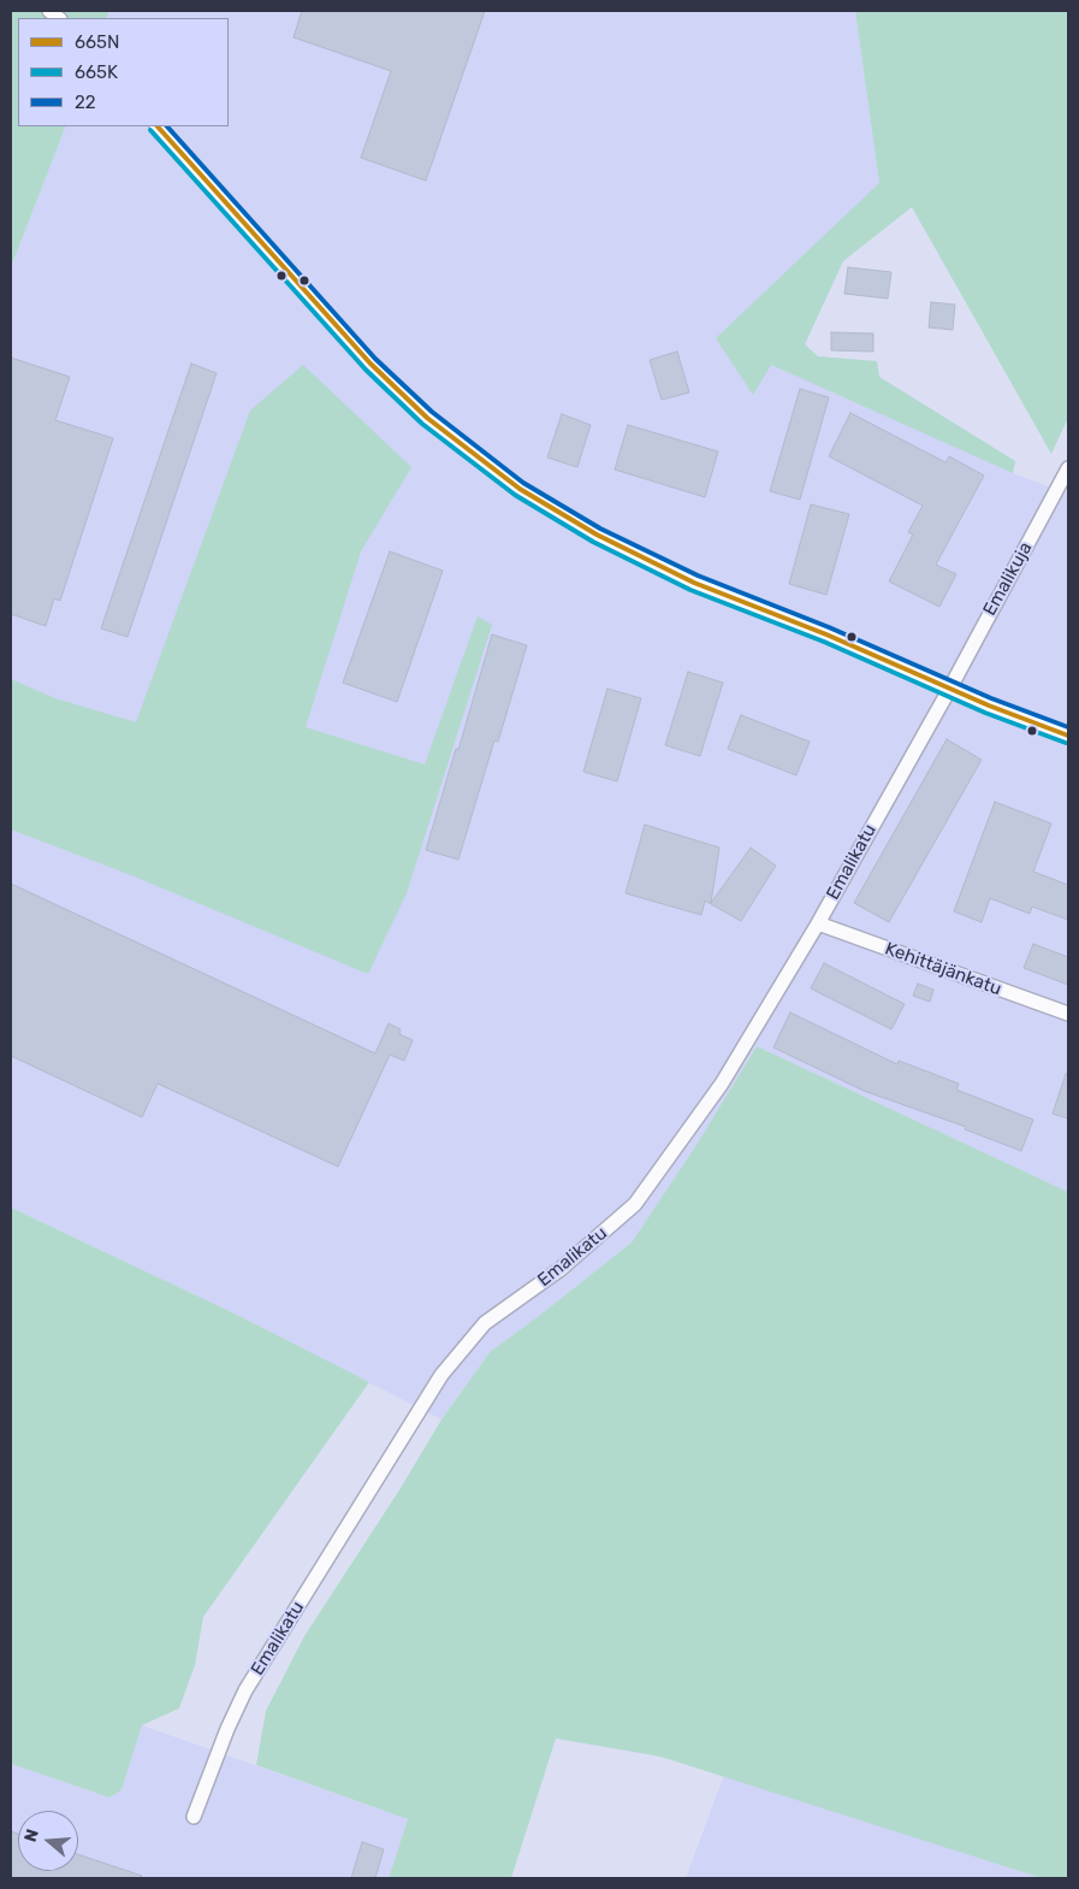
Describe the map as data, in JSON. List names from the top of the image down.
{
  "streets": {
    "street": ["Emalikuja", "Emalikatu", "Kehittäjänkatu"]
  },
  "crossings": [
    ["Emalikuja", "Emalikatu"],
    ["Emalikatu", "Kehittäjänkatu"]
  ],
  "lines": ["transit line 665N", "transit line 22", "transit line 665K"],
  "legend": ["665N", "665K", "22"],
  "north": "left"
}
